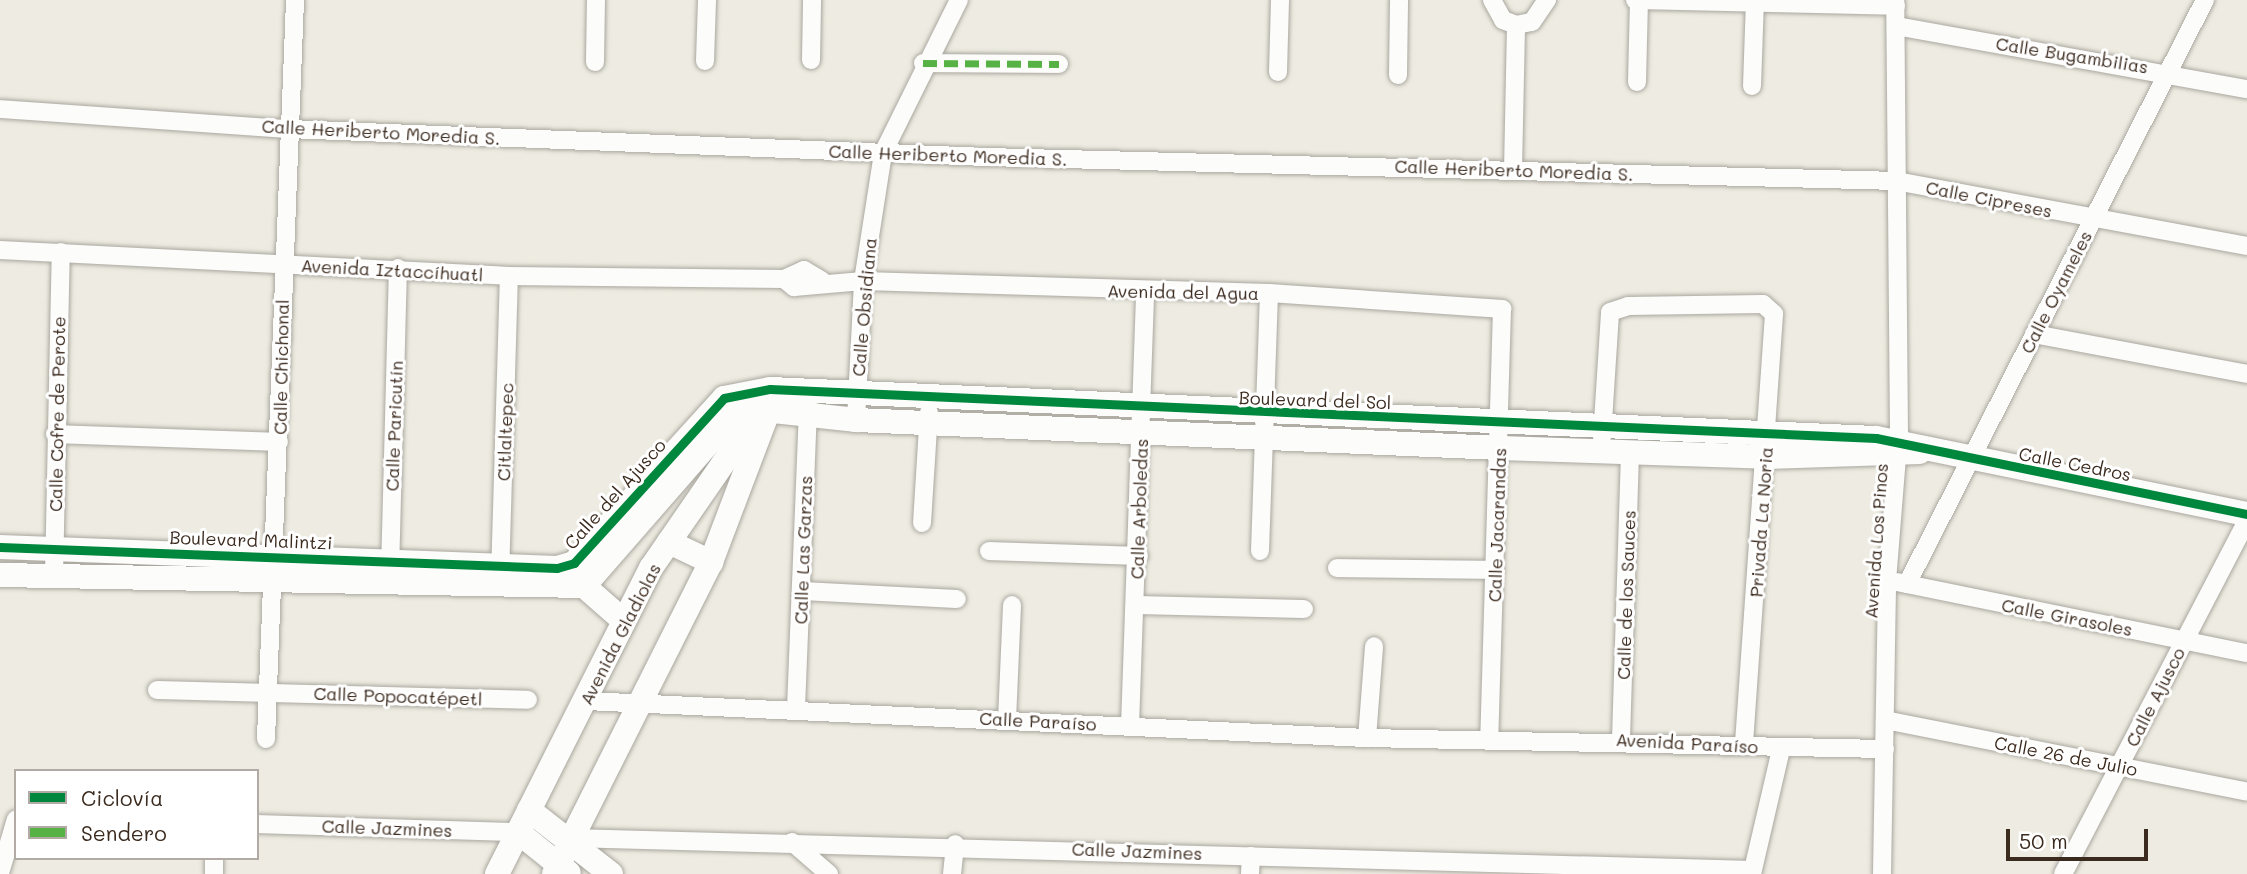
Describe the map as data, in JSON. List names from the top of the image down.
{
  "streets": {
    "street": [
      "Calle Bugambilias",
      "Calle Heriberto Moredia S.",
      "Calle Cipreses",
      "Avenida Iztaccíhuatl",
      "Avenida del Agua",
      "Calle Oyameles",
      "Calle Obsidiana",
      "Calle Chichonal",
      "Boulevard del Sol",
      "Calle Cofre de Perote",
      "Calle Paricutín",
      "Citlaltepec",
      "Calle Cedros",
      "Calle del Ajusco",
      "Calle Arboledas",
      "Privada La Noria",
      "Calle Jacarandas",
      "Boulevard Malintzi",
      "Avenida Los Pinos",
      "Calle Las Garzas",
      "Calle de los Sauces",
      "Calle Girasoles",
      "Avenida Gladiolas",
      "Calle Popocatépetl",
      "Calle Ajusco",
      "Calle Paraíso",
      "Avenida Paraíso",
      "Calle 26 de Julio",
      "Calle Jazmines"
    ]
  },
  "crossings": [
    ["Calle Bugambilias", "Calle Oyameles"],
    ["Calle Bugambilias", "Avenida Los Pinos"],
    ["Calle Heriberto Moredia S.", "Calle Cipreses"],
    ["Calle Heriberto Moredia S.", "Calle Obsidiana"],
    ["Calle Heriberto Moredia S.", "Calle Chichonal"],
    ["Calle Heriberto Moredia S.", "Avenida Los Pinos"],
    ["Calle Cipreses", "Calle Oyameles"],
    ["Calle Cipreses", "Avenida Los Pinos"],
    ["Avenida Iztaccíhuatl", "Avenida del Agua"],
    ["Avenida Iztaccíhuatl", "Calle Obsidiana"],
    ["Avenida Iztaccíhuatl", "Calle Chichonal"],
    ["Avenida Iztaccíhuatl", "Calle Cofre de Perote"],
    ["Avenida Iztaccíhuatl", "Calle Paricutín"],
    ["Avenida Iztaccíhuatl", "Citlaltepec"],
    ["Avenida del Agua", "Calle Obsidiana"],
    ["Avenida del Agua", "Calle Arboledas"],
    ["Avenida del Agua", "Calle Jacarandas"],
    ["Calle Oyameles", "Calle Cedros"],
    ["Calle Oyameles", "Calle Girasoles"],
    ["Calle Obsidiana", "Boulevard del Sol"],
    ["Calle Chichonal", "Boulevard Malintzi"],
    ["Calle Chichonal", "Calle Popocatépetl"],
    ["Boulevard del Sol", "Calle Cedros"],
    ["Boulevard del Sol", "Calle del Ajusco"],
    ["Boulevard del Sol", "Calle Arboledas"],
    ["Boulevard del Sol", "Privada La Noria"],
    ["Boulevard del Sol", "Calle Jacarandas"],
    ["Boulevard del Sol", "Avenida Los Pinos"],
    ["Boulevard del Sol", "Calle Las Garzas"],
    ["Boulevard del Sol", "Calle de los Sauces"],
    ["Boulevard del Sol", "Avenida Gladiolas"],
    ["Calle Cofre de Perote", "Boulevard Malintzi"],
    ["Calle Paricutín", "Boulevard Malintzi"],
    ["Citlaltepec", "Calle del Ajusco"],
    ["Citlaltepec", "Boulevard Malintzi"],
    ["Calle Cedros", "Avenida Los Pinos"],
    ["Calle del Ajusco", "Boulevard Malintzi"],
    ["Calle del Ajusco", "Avenida Gladiolas"],
    ["Calle Arboledas", "Calle Paraíso"],
    ["Privada La Noria", "Avenida Paraíso"],
    ["Calle Jacarandas", "Calle Paraíso"],
    ["Calle Jacarandas", "Avenida Paraíso"],
    ["Avenida Los Pinos", "Calle Girasoles"],
    ["Avenida Los Pinos", "Avenida Paraíso"],
    ["Avenida Los Pinos", "Calle 26 de Julio"],
    ["Calle Las Garzas", "Calle Paraíso"],
    ["Calle de los Sauces", "Avenida Paraíso"],
    ["Calle Girasoles", "Calle Ajusco"],
    ["Avenida Gladiolas", "Calle Paraíso"],
    ["Avenida Gladiolas", "Calle Jazmines"],
    ["Calle Ajusco", "Calle 26 de Julio"],
    ["Calle Paraíso", "Avenida Paraíso"]
  ],
  "legend": ["Ciclovía", "Sendero"],
  "scale_bar": "50 m"
}
